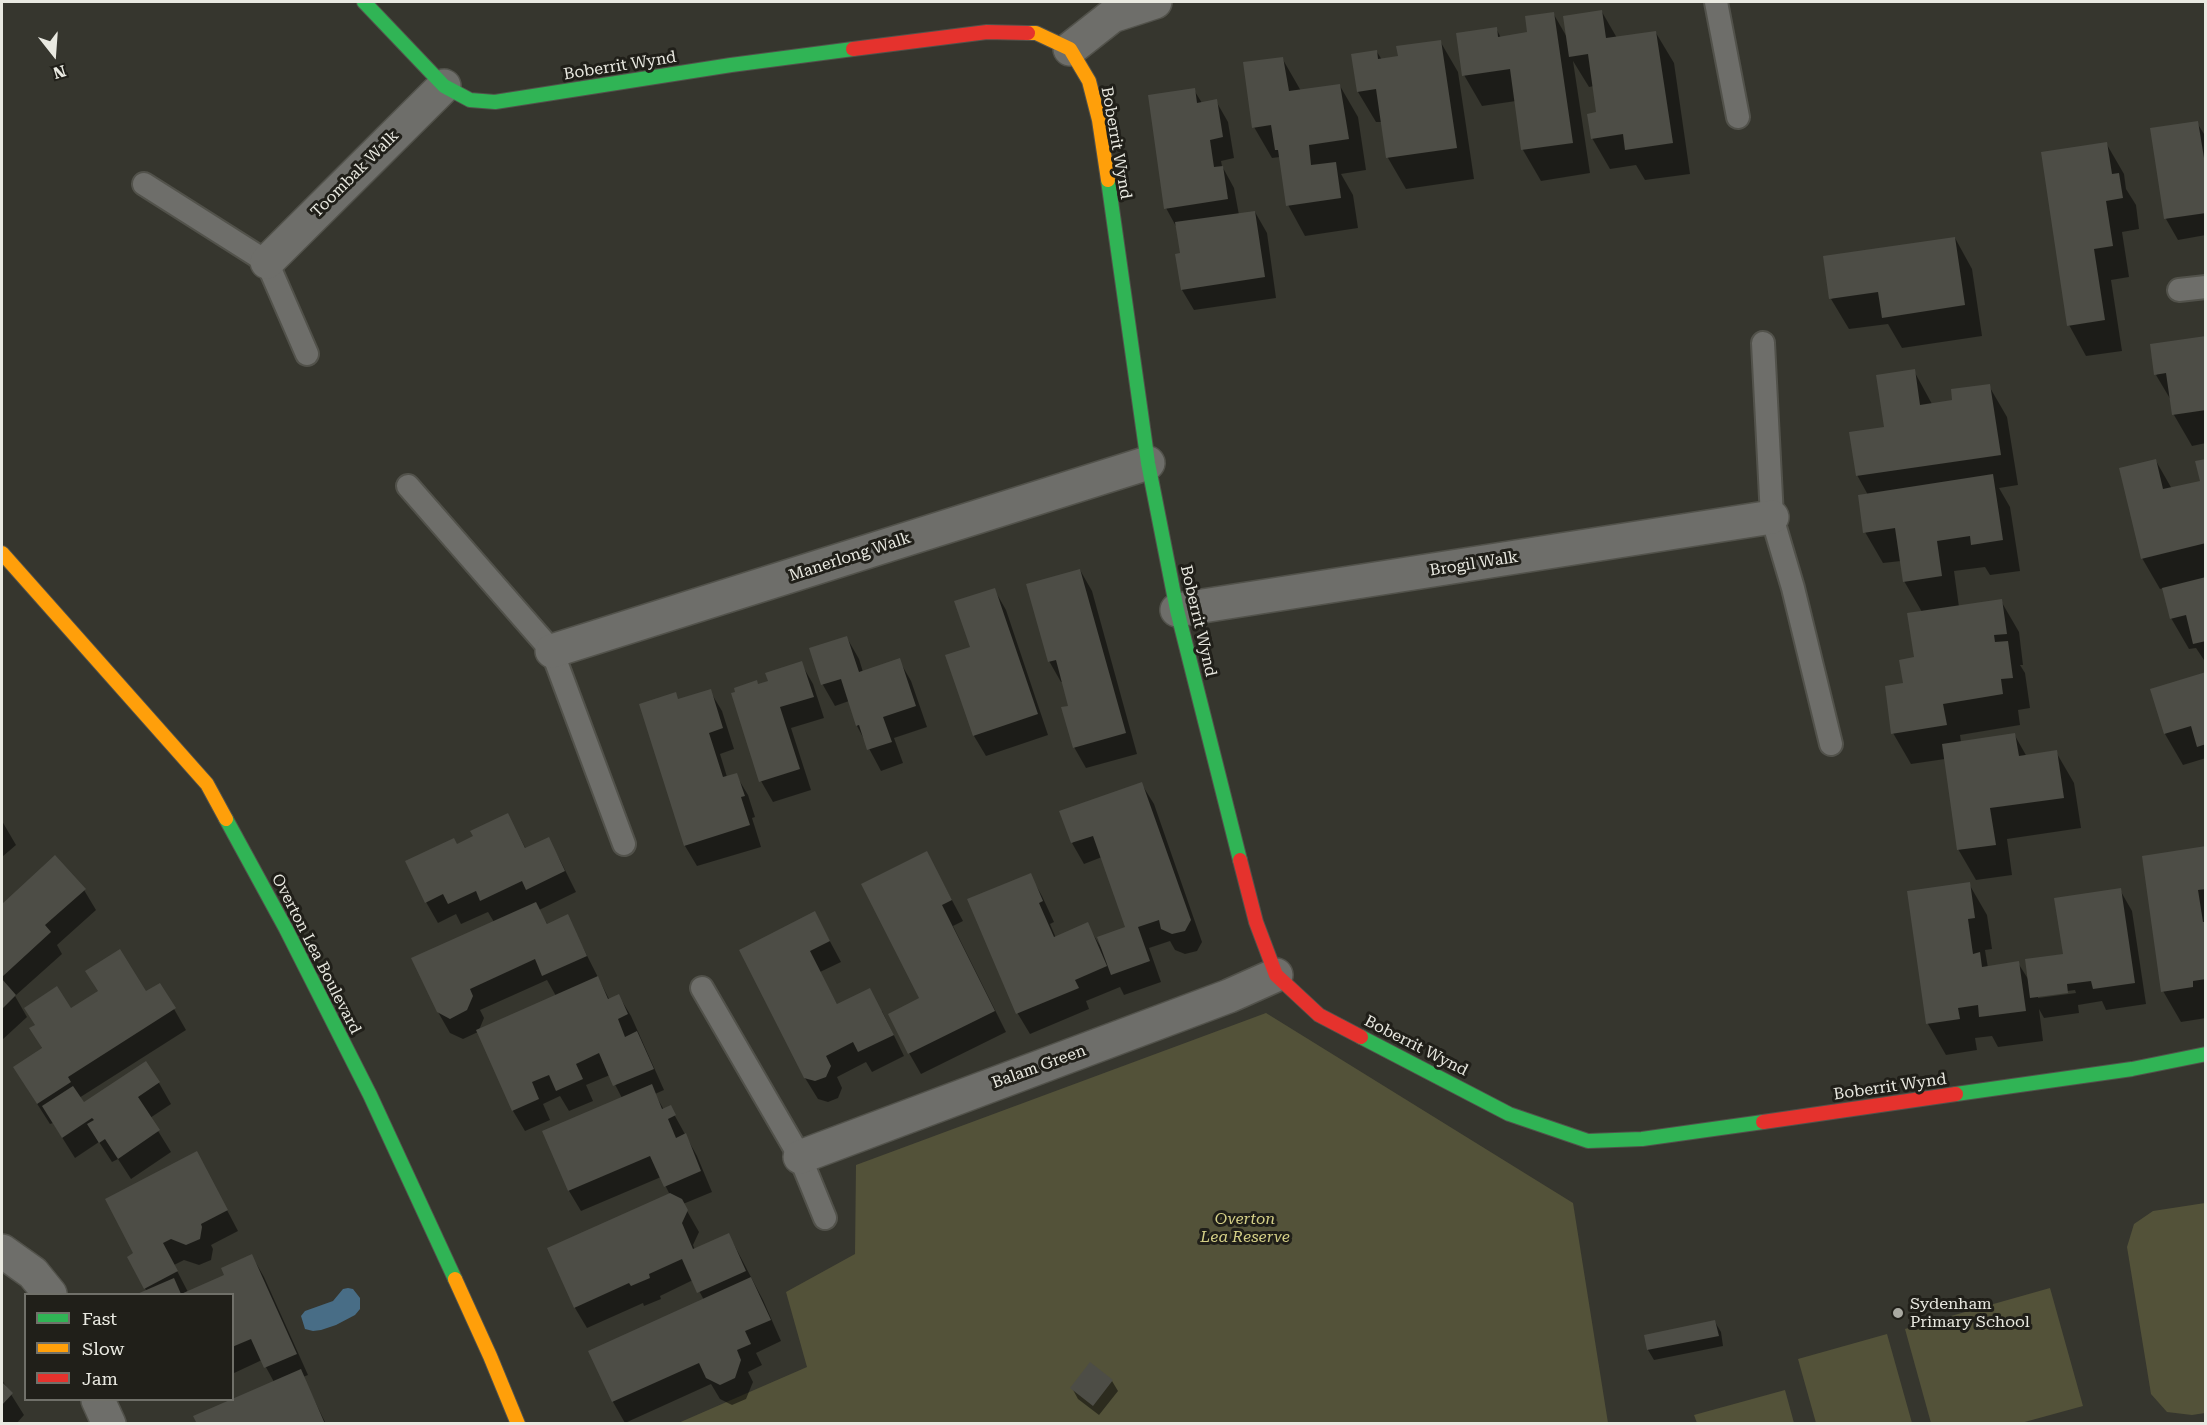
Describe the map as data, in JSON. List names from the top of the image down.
{
  "streets": {
    "street": [
      "Boberrit Wynd",
      "Toombak Walk",
      "Manerlong Walk",
      "Brogil Walk",
      "Overton Lea Boulevard",
      "Balam Green"
    ]
  },
  "crossings": [
    ["Boberrit Wynd", "Toombak Walk"],
    ["Boberrit Wynd", "Manerlong Walk"],
    ["Boberrit Wynd", "Brogil Walk"],
    ["Boberrit Wynd", "Balam Green"]
  ],
  "parks": ["Overton Lea Reserve"],
  "places": ["Sydenham Primary School"],
  "legend": ["Fast", "Slow", "Jam"],
  "north": "bottom"
}
